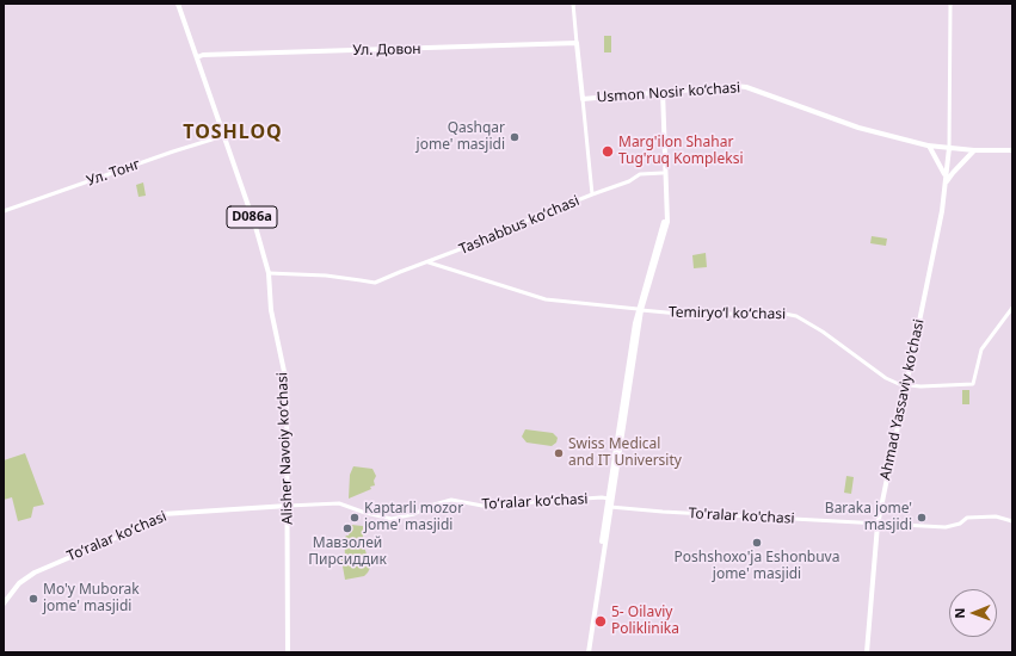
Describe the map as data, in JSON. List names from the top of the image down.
{
  "streets": {
    "main road": [
      "Ул. Довон",
      "Usmon Nosir ko‘chasi",
      "D086a",
      "Ahmad Yassaviy ko'chasi",
      "Alisher Navoiy koʻchasi",
      "Toʻralar koʻchasi"
    ],
    "street": [
      "Ул. Тонг",
      "Tashabbus koʻchasi",
      "Temiryoʻl koʻchasi",
      "To'ralar ko'chasi"
    ]
  },
  "crossings": [
    ["Ул. Довон", "Alisher Navoiy koʻchasi"],
    ["Usmon Nosir ko‘chasi", "Ahmad Yassaviy ko'chasi"],
    ["Ул. Тонг", "Alisher Navoiy koʻchasi"],
    ["Tashabbus koʻchasi", "Temiryoʻl koʻchasi"],
    ["Tashabbus koʻchasi", "Alisher Navoiy koʻchasi"],
    ["Temiryoʻl koʻchasi", "Ahmad Yassaviy ko'chasi"],
    ["Ahmad Yassaviy ko'chasi", "To'ralar ko'chasi"],
    ["Alisher Navoiy koʻchasi", "Toʻralar koʻchasi"]
  ],
  "districts": ["TOSHLOQ"],
  "places": [
    "Qashqar jome' masjidi",
    "Marg'ilon Shahar Tug'ruq Kompleksi",
    "Swiss Medical and IT University",
    "Kaptarli mozor jome' masjidi",
    "Baraka jome' masjidi",
    "Мавзолей Пирсиддик",
    "Poshshoxo'ja Eshonbuva jome' masjidi",
    "Mo'y Muborak jome' masjidi",
    "5- Oilaviy Poliklinika"
  ],
  "north": "left"
}
